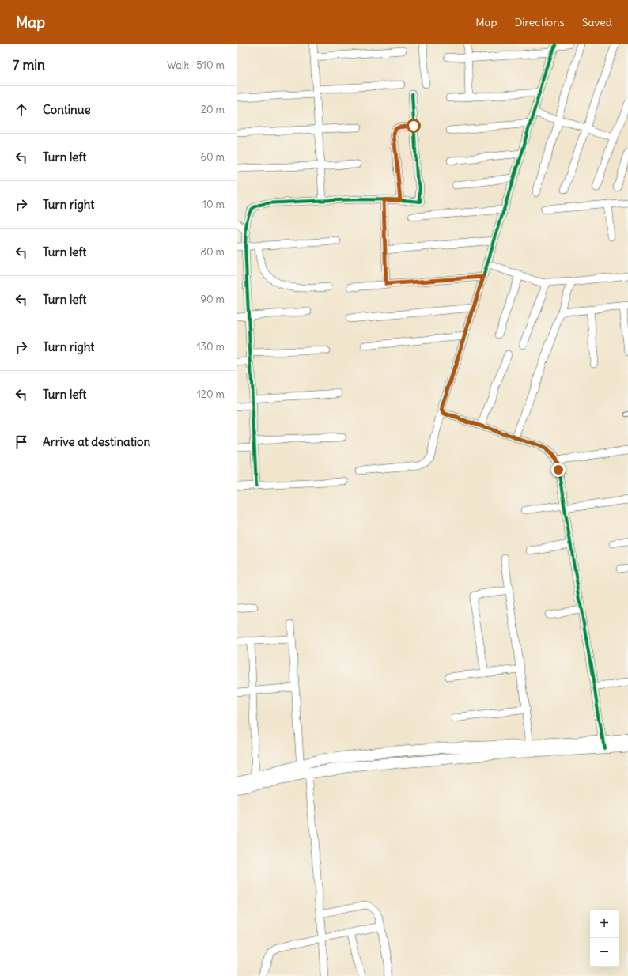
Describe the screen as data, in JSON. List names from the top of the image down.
{
  "page": {
    "header": "Map",
    "nav": ["Map", "Directions", "Saved"],
    "heading": ["7 min", "Walk · 510 m"],
    "list": [
      ["Continue", "20 m"],
      ["Turn left", "60 m"],
      ["Turn right", "10 m"],
      ["Turn left", "80 m"],
      ["Turn left", "90 m"],
      ["Turn right", "130 m"],
      ["Turn left", "120 m"],
      "Arrive at destination"
    ],
    "map_buttons": ["+", "−"]
  }
}
